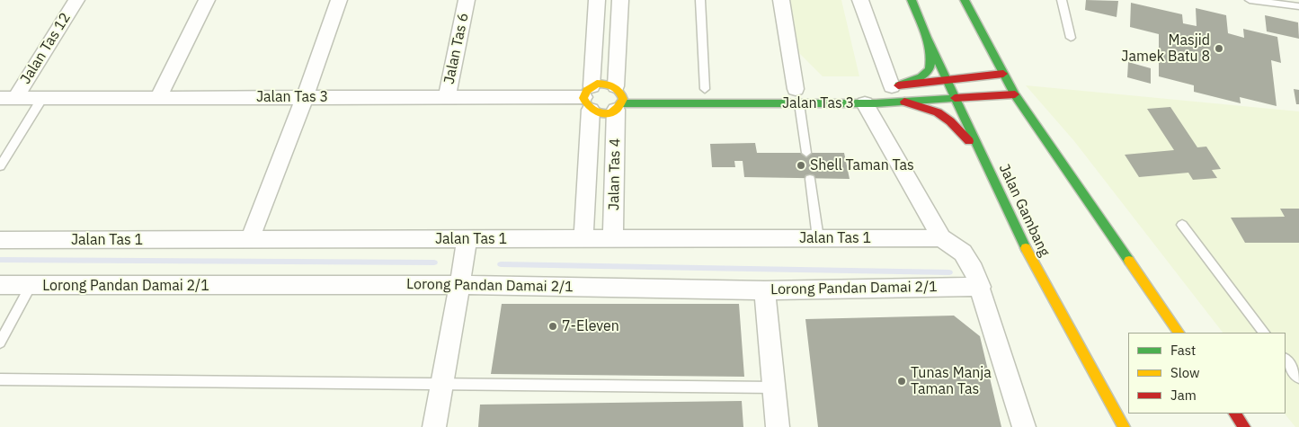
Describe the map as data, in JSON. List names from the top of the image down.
{
  "streets": {
    "main road": ["Jalan Tas 3", "Jalan Gambang"],
    "street": [
      "Jalan Tas 12",
      "Jalan Tas 6",
      "Jalan Tas 4",
      "Jalan Tas 1",
      "Lorong Pandan Damai 2/1"
    ]
  },
  "crossings": [
    ["Jalan Tas 12", "Jalan Tas 3"],
    ["Jalan Tas 6", "Jalan Tas 3"],
    ["Jalan Tas 3", "Jalan Tas 4"],
    ["Jalan Tas 3", "Jalan Gambang"],
    ["Jalan Tas 4", "Jalan Tas 1"]
  ],
  "places": [
    "Masjid Jamek Batu 8",
    "Shell Taman Tas",
    "7-Eleven",
    "Tunas Manja Taman Tas"
  ],
  "legend": ["Fast", "Slow", "Jam"]
}
